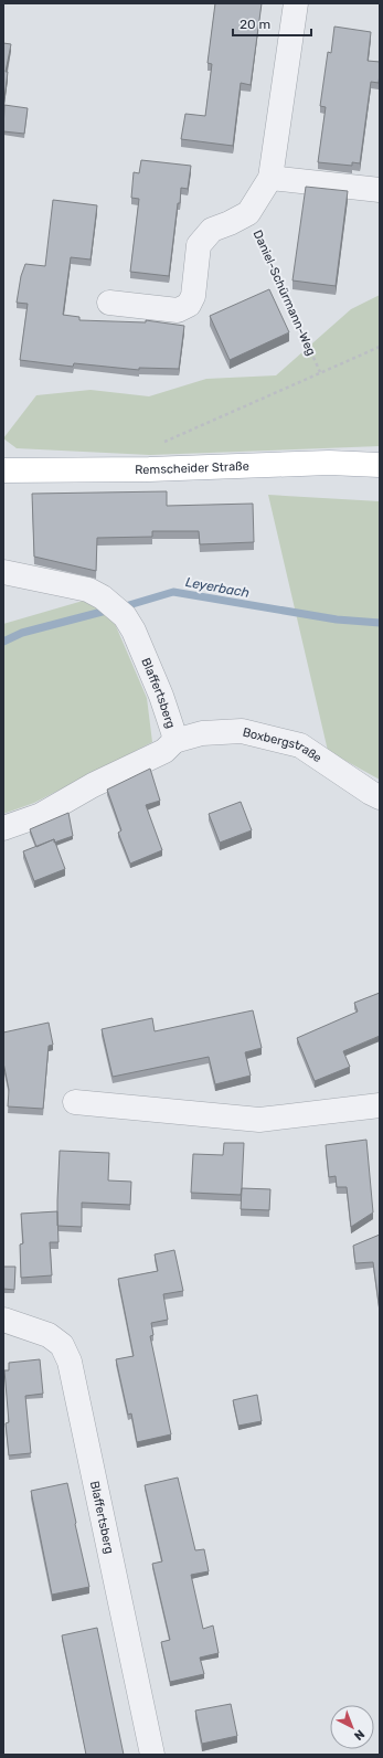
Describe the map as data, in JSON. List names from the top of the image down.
{
  "streets": {
    "main road": ["Remscheider Straße"],
    "street": ["Blaffertsberg", "Boxbergstraße"],
    "path": ["Daniel-Schürmann-Weg"]
  },
  "crossings": [
    ["Blaffertsberg", "Boxbergstraße"]
  ],
  "water": ["Leyerbach"],
  "scale_bar": "20 m",
  "north": "bottom right"
}
